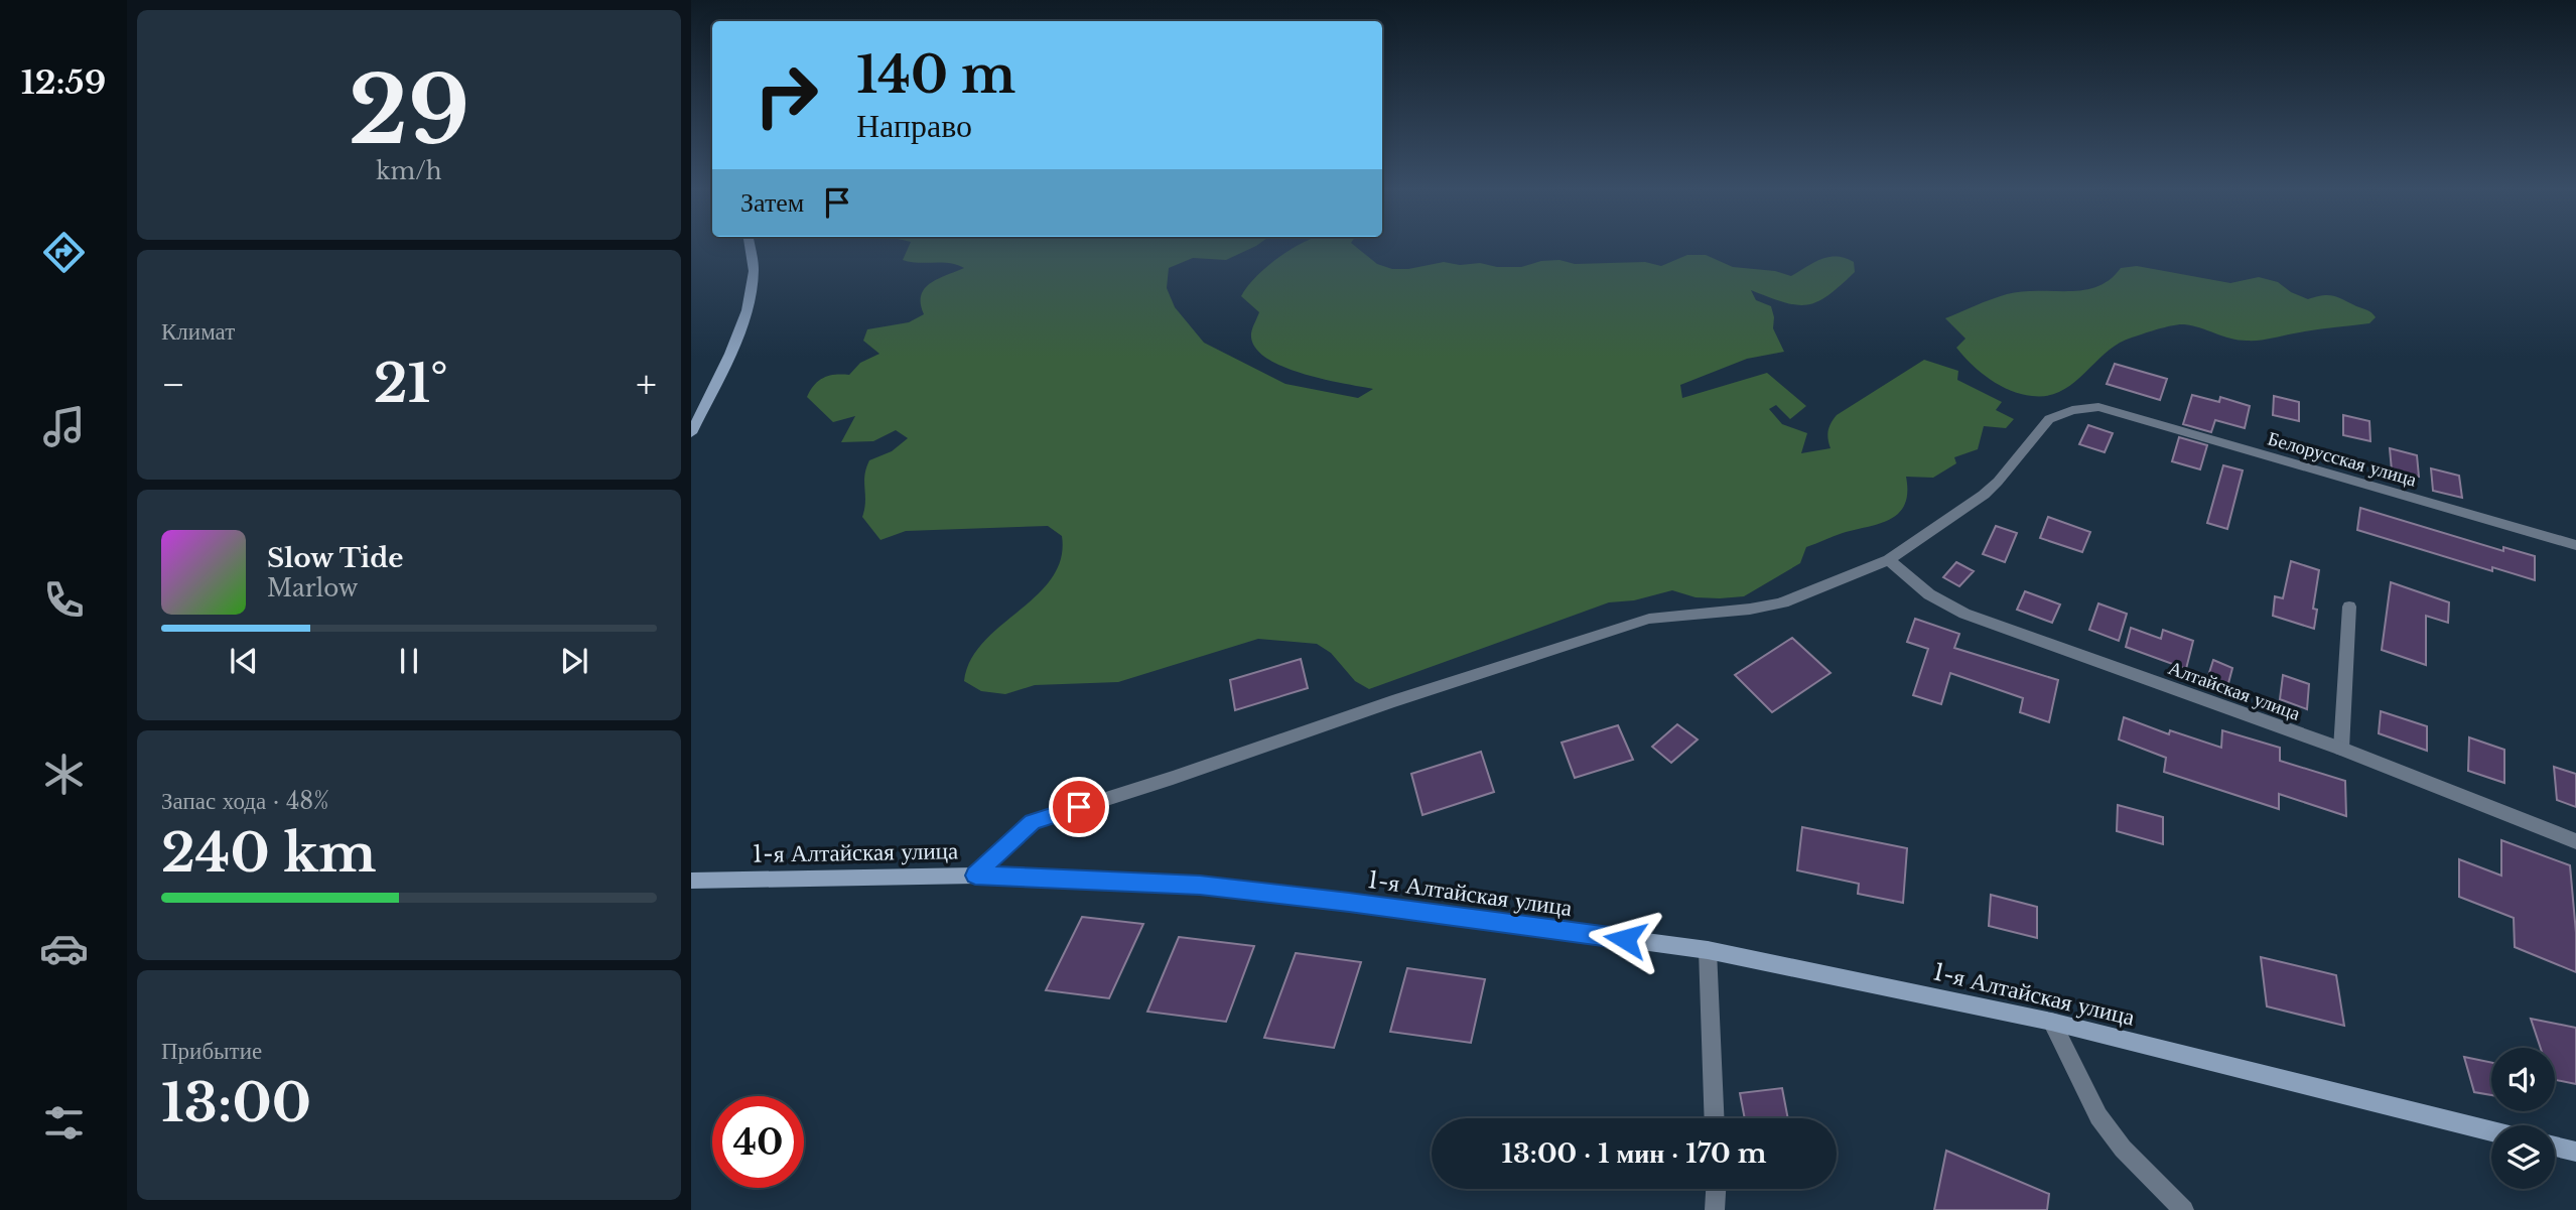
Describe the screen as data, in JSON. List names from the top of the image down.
{
  "streets": {
    "street": ["Белорусская улица", "Алтайская улица", "1-я Алтайская улица"]
  },
  "crossings": [
    ["Белорусская улица", "Алтайская улица"]
  ],
  "page": {
    "tabs": "12:59",
    "tile": [
      ["29", "km/h"],
      "Климат",
      ["Запас хода · 48%", "240 km"],
      ["Прибытие", "13:00"]
    ],
    "turn": ["140 m", "Направо"],
    "then": "Затем",
    "heat": ["−", "21°", "+"],
    "song": ["Slow Tide", "Marlow"],
    "limit": "40",
    "trip": "13:00 · 1 мин · 170 m"
  }
}
